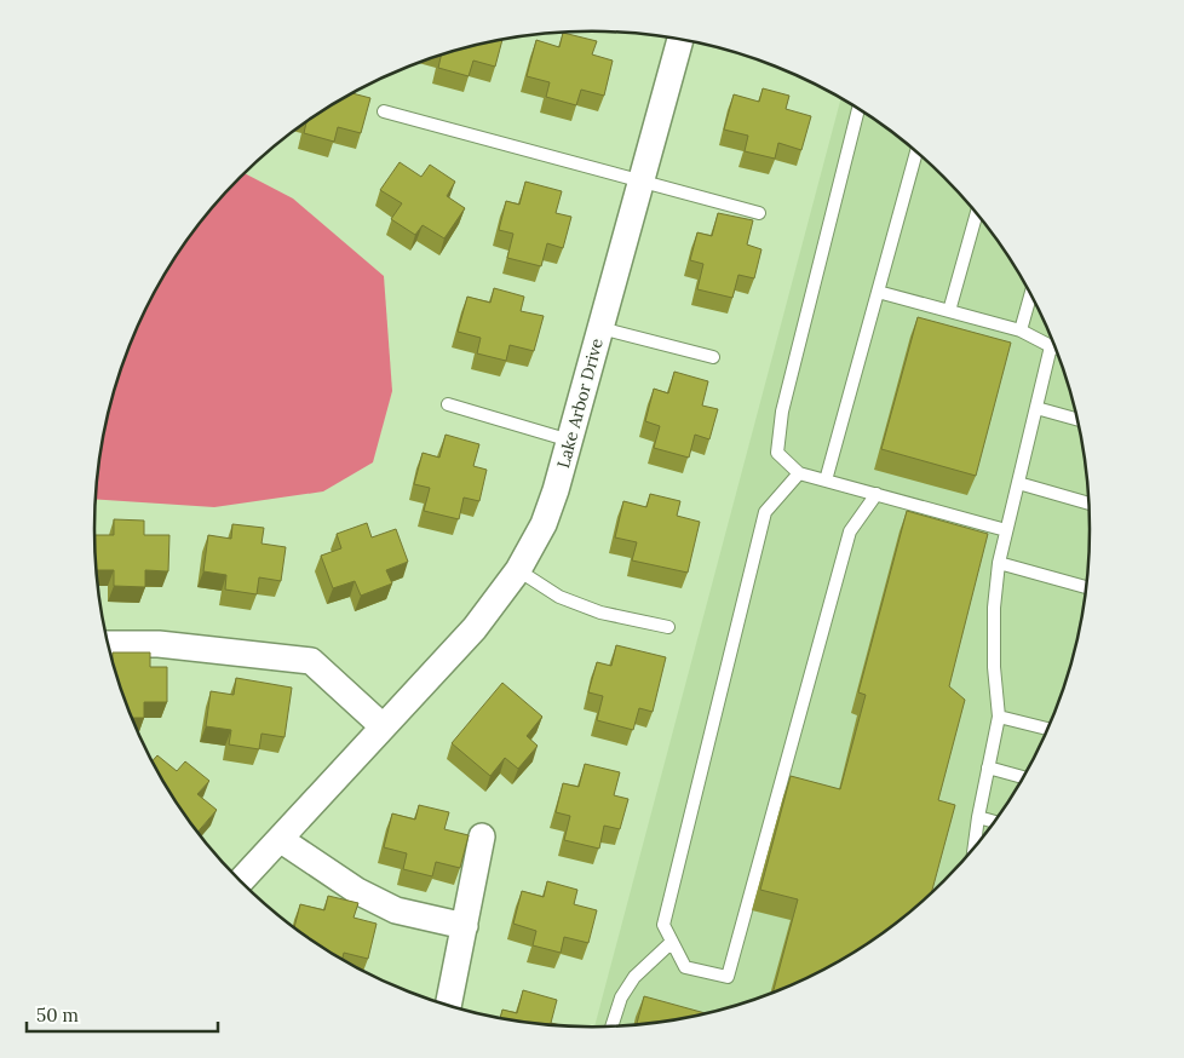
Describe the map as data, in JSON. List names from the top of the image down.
{
  "streets": {
    "street": ["Lake Arbor Drive"]
  },
  "scale_bar": "50 m"
}
